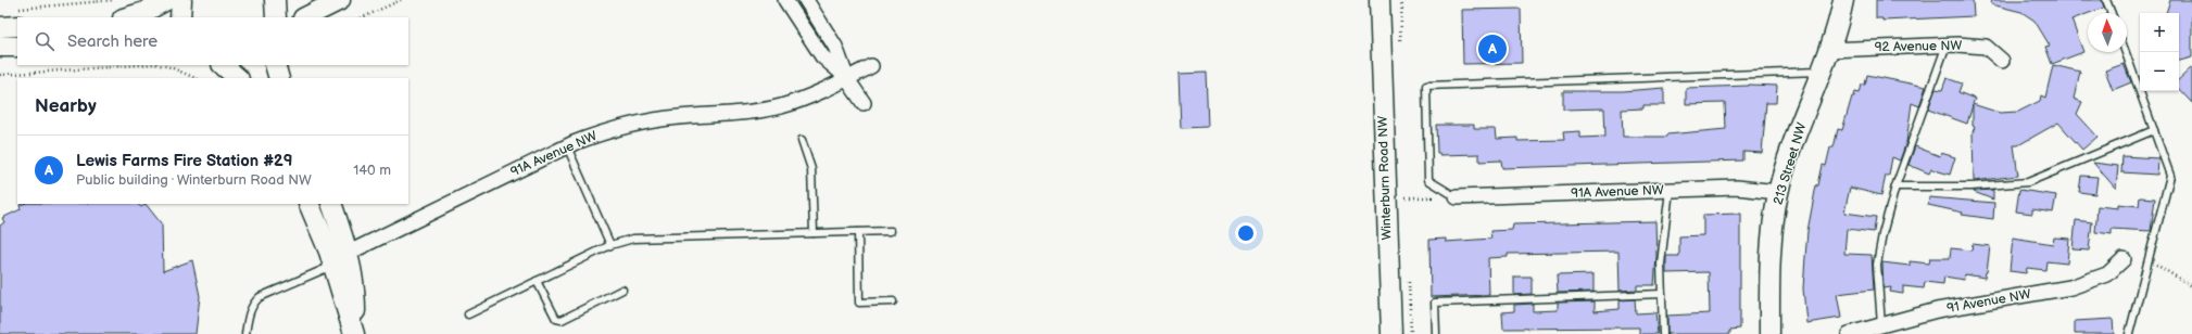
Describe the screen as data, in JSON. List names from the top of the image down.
{
  "streets": {
    "street": [
      "92 Avenue NW",
      "91A Avenue NW",
      "213 Street NW",
      "Winterburn Road NW",
      "91 Avenue NW"
    ]
  },
  "crossings": [
    ["92 Avenue NW", "213 Street NW"],
    ["91A Avenue NW", "213 Street NW"]
  ],
  "north": "top",
  "page": {
    "map_buttons": ["+", "−"],
    "search": "Search here",
    "pins": "A",
    "heading": "Nearby",
    "list": [
      {
        "mark": "A",
        "name": "Lewis Farms Fire Station #29",
        "note": "Public building · Winterburn Road NW",
        "value": "140 m"
      }
    ]
  }
}
